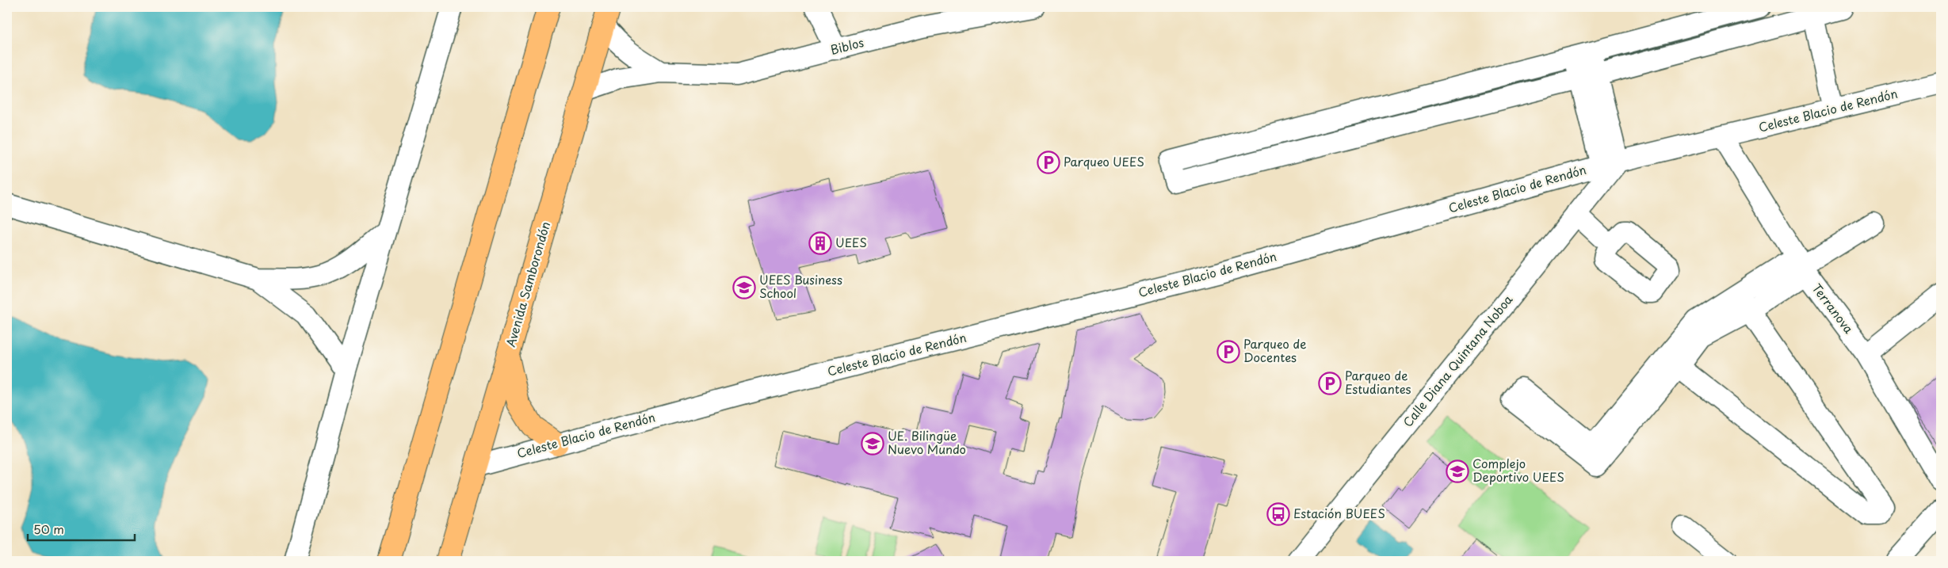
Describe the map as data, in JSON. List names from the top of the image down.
{
  "streets": {
    "highway": ["Avenida Samborondón"],
    "street": [
      "Biblos",
      "Celeste Blacio de Rendón",
      "Terranova",
      "Calle Diana Quintana Noboa"
    ]
  },
  "crossings": [
    ["Biblos", "Avenida Samborondón"],
    ["Celeste Blacio de Rendón", "Avenida Samborondón"],
    ["Celeste Blacio de Rendón", "Terranova"],
    ["Celeste Blacio de Rendón", "Calle Diana Quintana Noboa"]
  ],
  "places": {
    "parking": ["Parqueo UEES", "Parqueo de Docentes", "Parqueo de Estudiantes"],
    "building": ["UEES"],
    "school or university": ["UEES Business School", "UE. Bilingüe Nuevo Mundo", "Complejo Deportivo UEES"],
    "bus stop": ["Estación BUEES"]
  },
  "scale_bar": "50 m"
}
